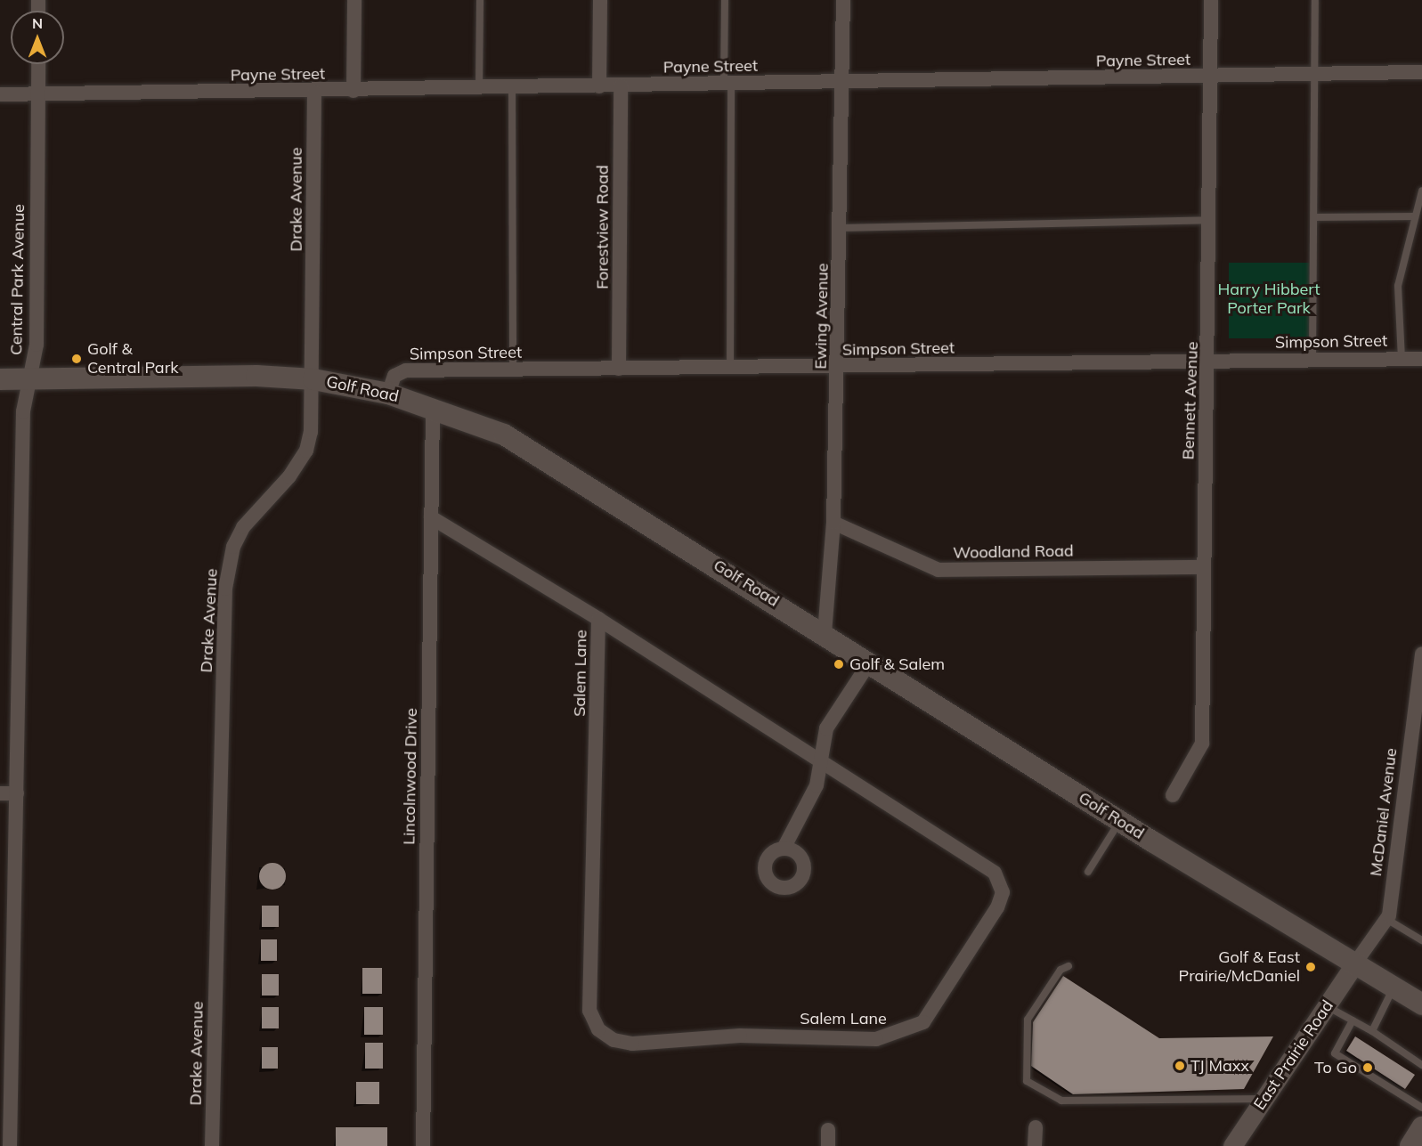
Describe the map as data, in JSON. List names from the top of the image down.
{
  "streets": {
    "main road": ["Golf Road"],
    "street": [
      "Payne Street",
      "Drake Avenue",
      "Forestview Road",
      "Central Park Avenue",
      "Ewing Avenue",
      "Simpson Street",
      "Bennett Avenue",
      "Woodland Road",
      "Salem Lane",
      "Lincolnwood Drive",
      "McDaniel Avenue",
      "East Prairie Road"
    ]
  },
  "crossings": [
    ["Payne Street", "Drake Avenue"],
    ["Payne Street", "Forestview Road"],
    ["Payne Street", "Central Park Avenue"],
    ["Payne Street", "Ewing Avenue"],
    ["Payne Street", "Bennett Avenue"],
    ["Drake Avenue", "Golf Road"],
    ["Forestview Road", "Simpson Street"],
    ["Central Park Avenue", "Golf Road"],
    ["Ewing Avenue", "Simpson Street"],
    ["Ewing Avenue", "Golf Road"],
    ["Ewing Avenue", "Woodland Road"],
    ["Simpson Street", "Golf Road"],
    ["Simpson Street", "Bennett Avenue"],
    ["Golf Road", "Lincolnwood Drive"],
    ["Golf Road", "McDaniel Avenue"],
    ["Golf Road", "East Prairie Road"],
    ["Bennett Avenue", "Woodland Road"],
    ["Salem Lane", "Lincolnwood Drive"],
    ["McDaniel Avenue", "East Prairie Road"]
  ],
  "parks": ["Harry Hibbert Porter Park"],
  "places": [
    "Golf & Central Park",
    "Golf & Salem",
    "Golf & East Prairie/McDaniel",
    "TJ Maxx",
    "To Go"
  ],
  "north": "top"
}
